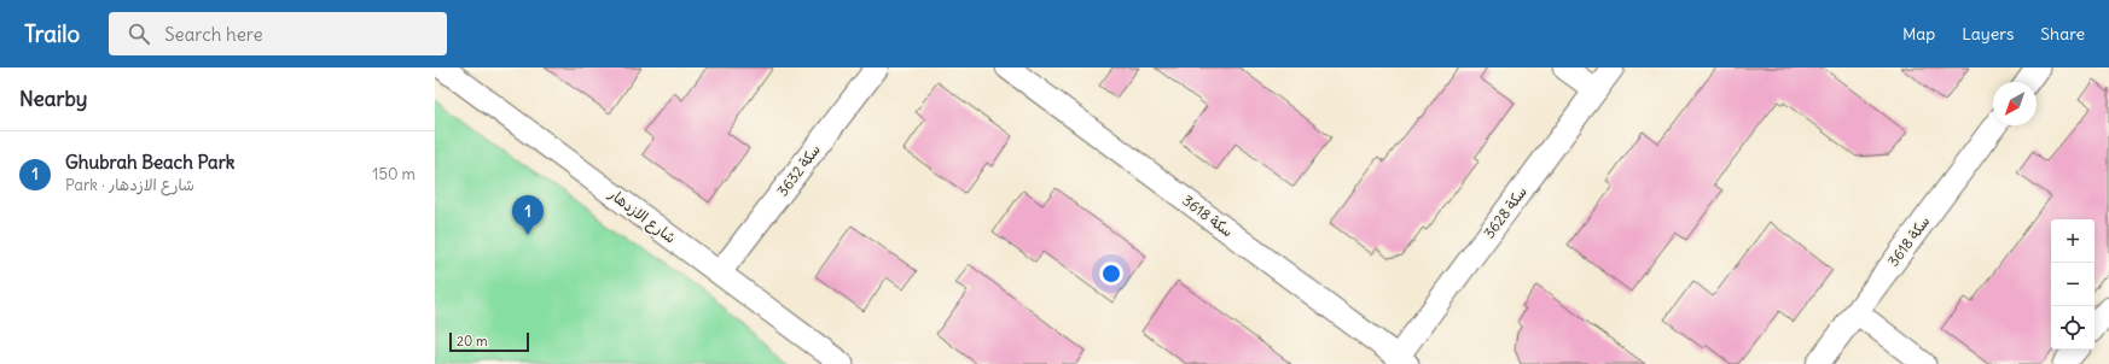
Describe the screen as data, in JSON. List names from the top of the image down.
{
  "streets": {
    "street": [
      "سكة 3632",
      "سكة 3628",
      "شارع الازدهار",
      "سكة 3618"
    ]
  },
  "crossings": [
    ["سكة 3632", "شارع الازدهار"],
    ["سكة 3628", "سكة 3618"]
  ],
  "scale_bar": "20 m",
  "north": "bottom left",
  "page": {
    "header": "Trailo",
    "search": "Search here",
    "nav": ["Map", "Layers", "Share"],
    "heading": "Nearby",
    "list": [
      {
        "mark": "1",
        "name": "Ghubrah Beach Park",
        "note": "Park · شارع الازدهار",
        "value": "150 m"
      }
    ],
    "pins": "1",
    "map_buttons": ["+", "−"],
    "scale": "20 m"
  }
}
